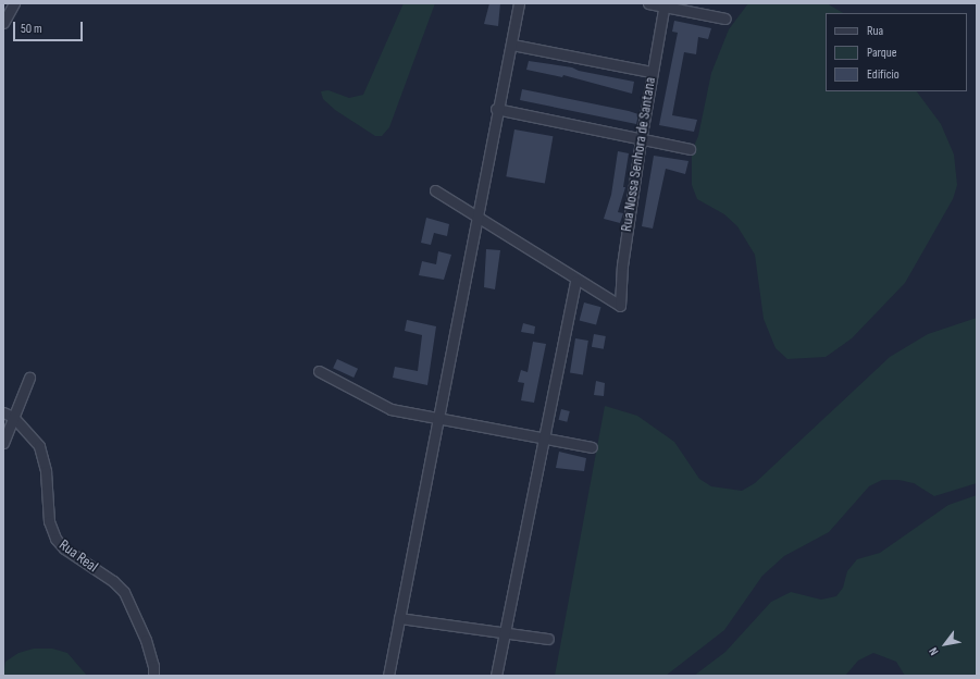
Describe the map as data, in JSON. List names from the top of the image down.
{
  "streets": {
    "street": ["Rua Nossa Senhora de Santana", "Rua Real"]
  },
  "legend": ["Rua", "Parque", "Edifício"],
  "scale_bar": "50 m",
  "north": "bottom left"
}
